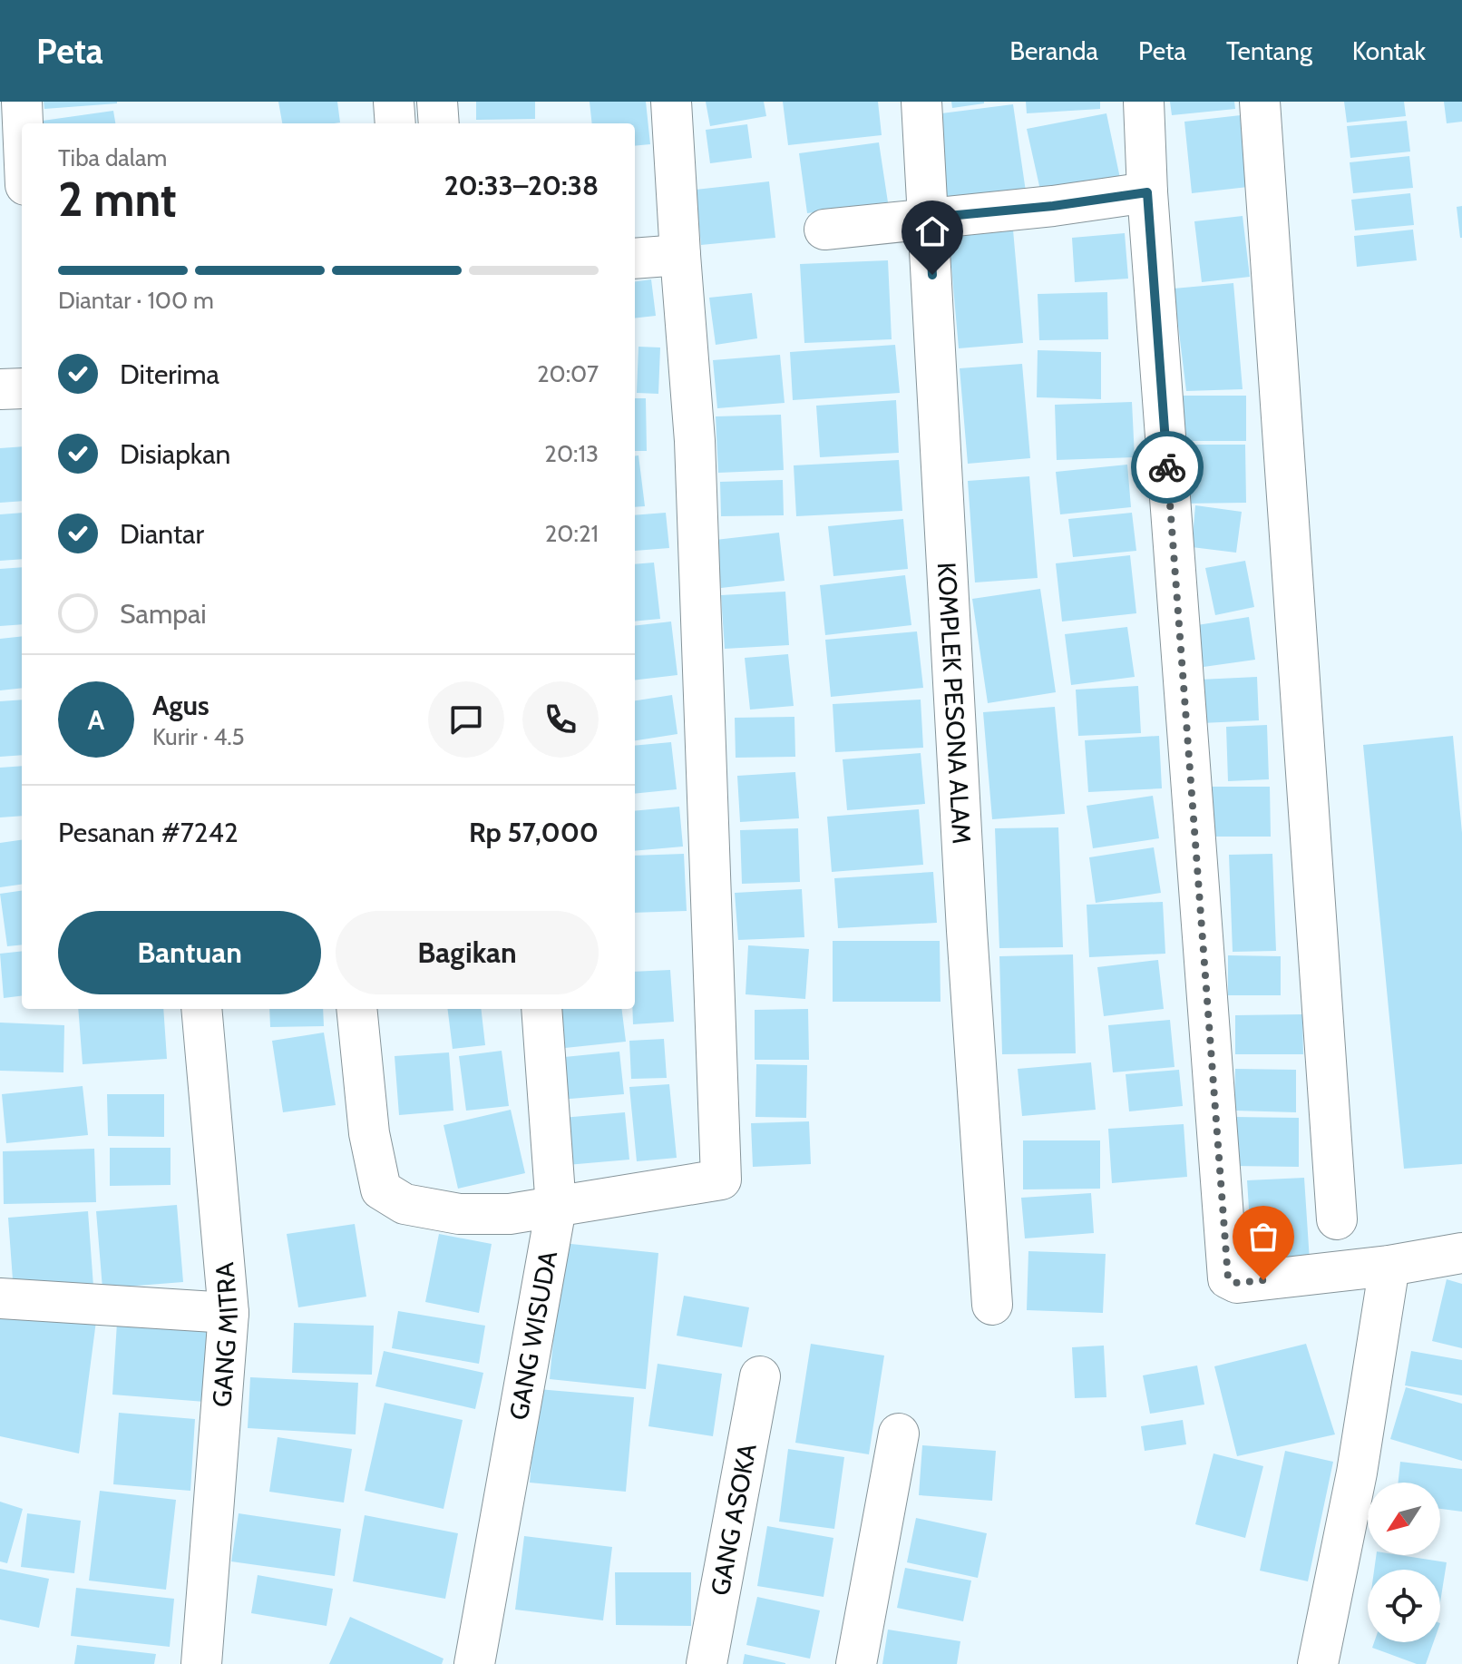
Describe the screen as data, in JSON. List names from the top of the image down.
{
  "streets": {
    "street": [
      "KOMPLEK PESONA ALAM",
      "GANG MITRA",
      "GANG WISUDA",
      "GANG ASOKA"
    ]
  },
  "north": "bottom left",
  "page": {
    "header": "Peta",
    "nav": [
      "Beranda",
      "Peta",
      "Tentang",
      "Kontak"
    ],
    "heading": ["2 mnt", "Tiba dalam", "20:33–20:38"],
    "panel": [
      "Agus",
      "Kurir · 4.5",
      "Pesanan #7242",
      "Rp 57,000"
    ],
    "bar": "Diantar · 100 m",
    "list": [
      ["Diterima", "20:07"],
      ["Disiapkan", "20:13"],
      ["Diantar", "20:21"],
      "Sampai"
    ],
    "round": "A",
    "buttons": ["Bantuan", "Bagikan"]
  }
}
